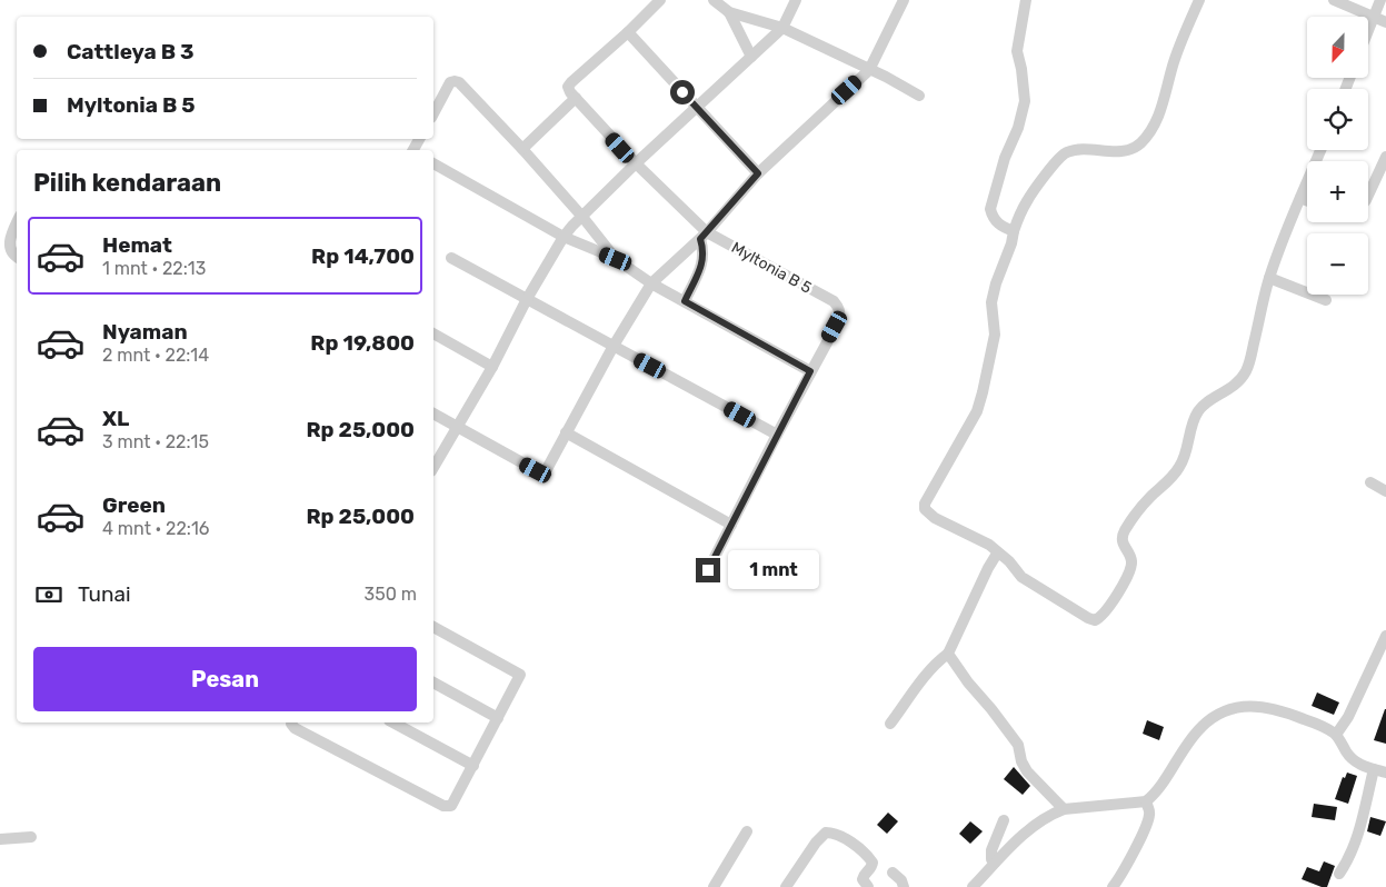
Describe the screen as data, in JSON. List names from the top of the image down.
{
  "streets": {
    "street": ["Myltonia B 5"]
  },
  "north": "bottom",
  "page": {
    "map_buttons": ["+", "−"],
    "banner": ["Cattleya B 3", "Myltonia B 5"],
    "heading": "Pilih kendaraan",
    "list": [
      {
        "name": "Hemat",
        "note": "1 mnt · 22:13",
        "value": "Rp 14,700"
      },
      {
        "name": "Nyaman",
        "note": "2 mnt · 22:14",
        "value": "Rp 19,800"
      },
      {
        "name": "XL",
        "note": "3 mnt · 22:15",
        "value": "Rp 25,000"
      },
      {
        "name": "Green",
        "note": "4 mnt · 22:16",
        "value": "Rp 25,000"
      }
    ],
    "bubble": "1 mnt",
    "pay": ["Tunai", "350 m"],
    "buttons": "Pesan"
  }
}
